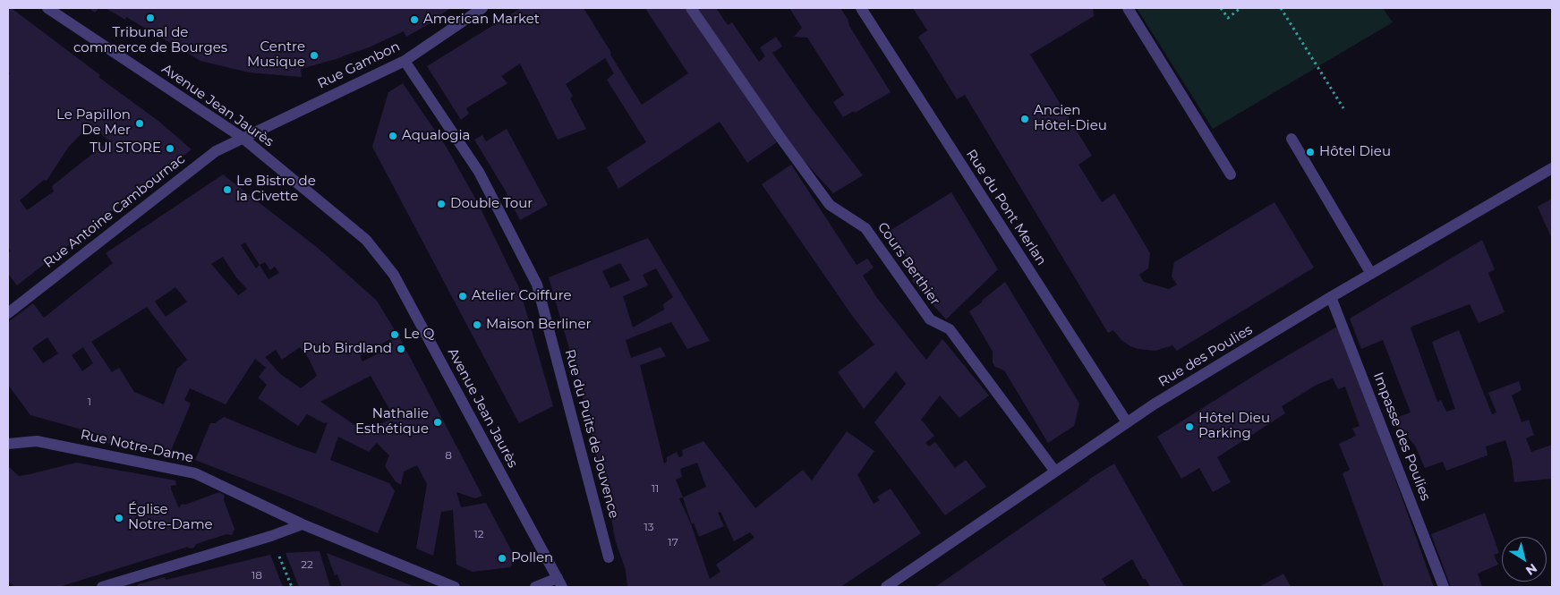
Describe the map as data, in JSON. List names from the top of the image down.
{
  "streets": {
    "street": [
      "Rue Gambon",
      "Avenue Jean Jaurès",
      "Rue du Pont Merlan",
      "Rue Antoine Cambournac",
      "Cours Berthier",
      "Rue des Poulies",
      "Rue du Puits de Jouvence",
      "Impasse des Poulies",
      "Rue Notre-Dame"
    ]
  },
  "crossings": [
    ["Rue Gambon", "Avenue Jean Jaurès"],
    ["Rue Gambon", "Rue Antoine Cambournac"],
    ["Rue Gambon", "Rue du Puits de Jouvence"],
    ["Avenue Jean Jaurès", "Rue Antoine Cambournac"],
    ["Rue du Pont Merlan", "Rue des Poulies"],
    ["Cours Berthier", "Rue des Poulies"],
    ["Rue des Poulies", "Impasse des Poulies"]
  ],
  "places": [
    "Tribunal de commerce de Bourges",
    "American Market",
    "Centre Musique",
    "Ancien Hôtel-Dieu",
    "Le Papillon De Mer",
    "Aqualogia",
    "TUI STORE",
    "Hôtel Dieu",
    "Le Bistro de la Civette",
    "Double Tour",
    "Atelier Coiffure",
    "Maison Berliner",
    "Le Q",
    "Pub Birdland",
    "Nathalie Esthétique",
    "Hôtel Dieu Parking",
    "Église Notre-Dame",
    "Pollen"
  ],
  "house_numbers": [
    "1",
    "8",
    "11",
    "13",
    "12",
    "17",
    "22",
    "18"
  ],
  "north": "bottom right"
}
